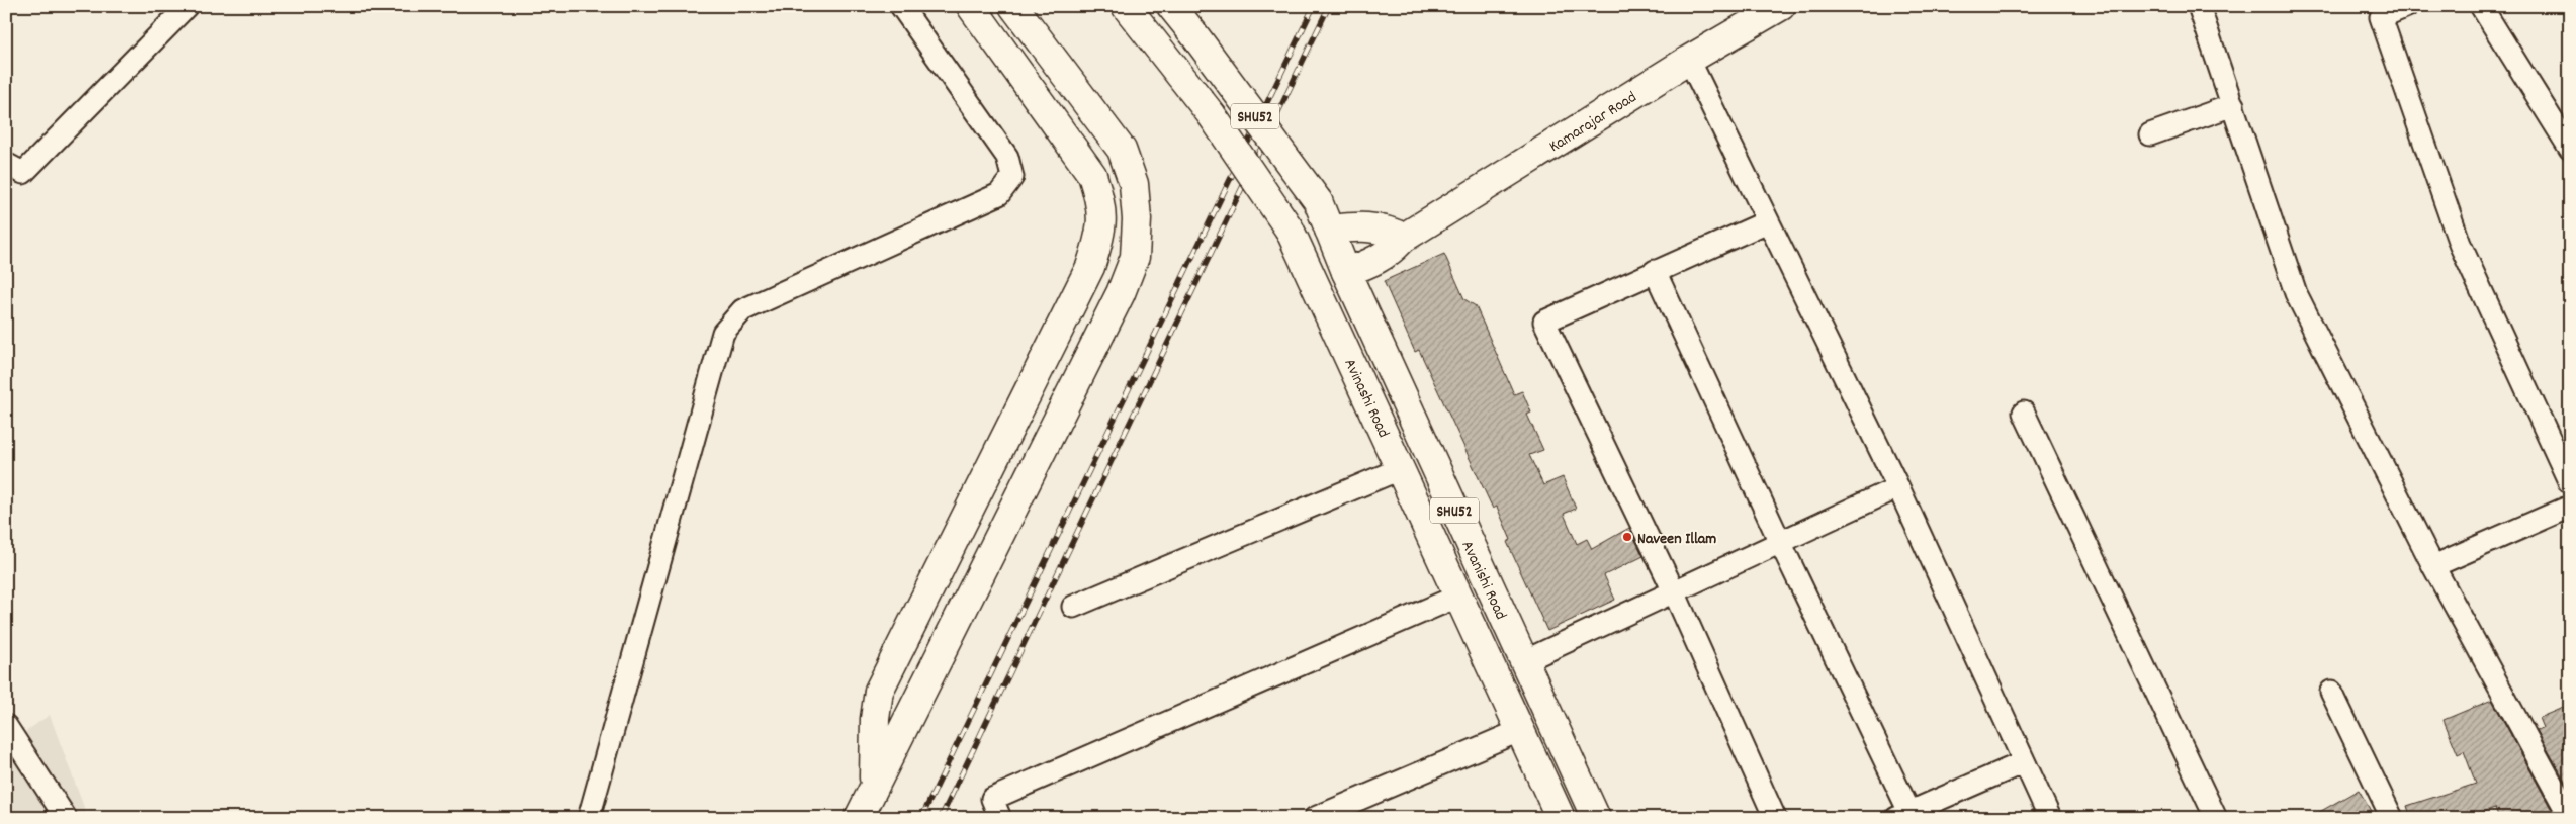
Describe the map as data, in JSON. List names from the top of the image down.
{
  "streets": {
    "main road": [
      "SHU52",
      "Kamarajar Road",
      "Avinashi Road",
      "Avanishi Road"
    ]
  },
  "crossings": [
    ["Kamarajar Road", "Avanishi Road"]
  ],
  "places": ["Naveen Illam"]
}
